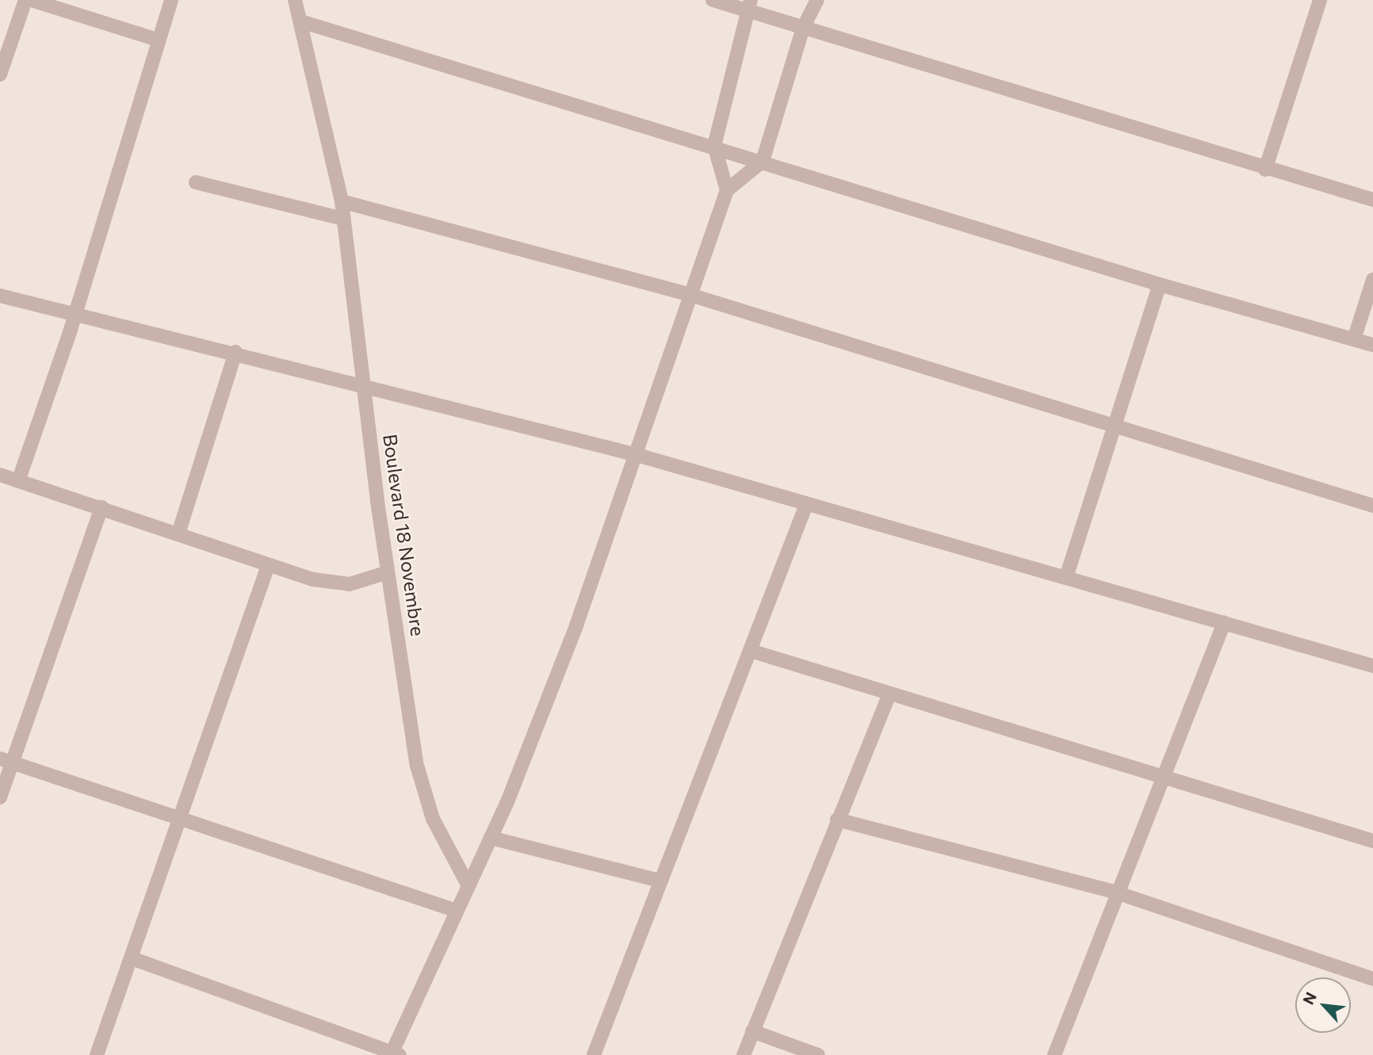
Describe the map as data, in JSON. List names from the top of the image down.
{
  "streets": {
    "street": ["Boulevard 18 Novembre"]
  },
  "north": "top left"
}
